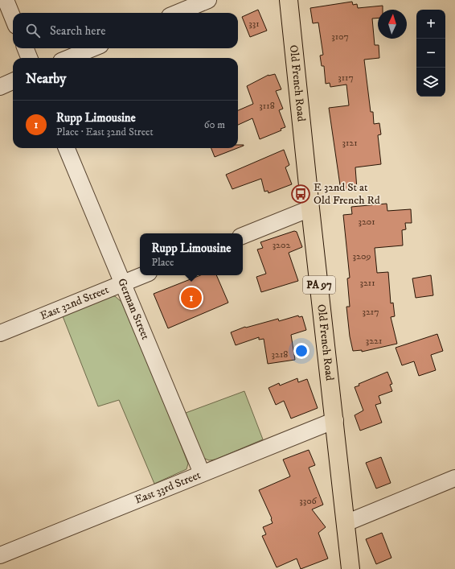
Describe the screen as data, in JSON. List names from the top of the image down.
{
  "streets": {
    "main road": ["Old French Road", "PA 97"],
    "street": ["East 32nd Street", "German Street", "East 33rd Street"]
  },
  "crossings": [
    ["Old French Road", "East 33rd Street"],
    ["East 32nd Street", "German Street"],
    ["German Street", "East 33rd Street"]
  ],
  "places": {
    "bus stop": ["E 32nd St at Old French Rd"]
  },
  "house_numbers": [
    "331",
    "3107",
    "3117",
    "3118",
    "3121",
    "3201",
    "3202",
    "3209",
    "3211",
    "3217",
    "3221",
    "3218",
    "3306"
  ],
  "north": "top",
  "page": {
    "map_buttons": ["+", "−"],
    "search": "Search here",
    "heading": "Nearby",
    "list": [
      {
        "mark": "1",
        "name": "Rupp Limousine",
        "note": "Place · East 32nd Street",
        "value": "60 m"
      }
    ],
    "popup": ["Rupp Limousine", "Place"],
    "pins": "1"
  }
}
